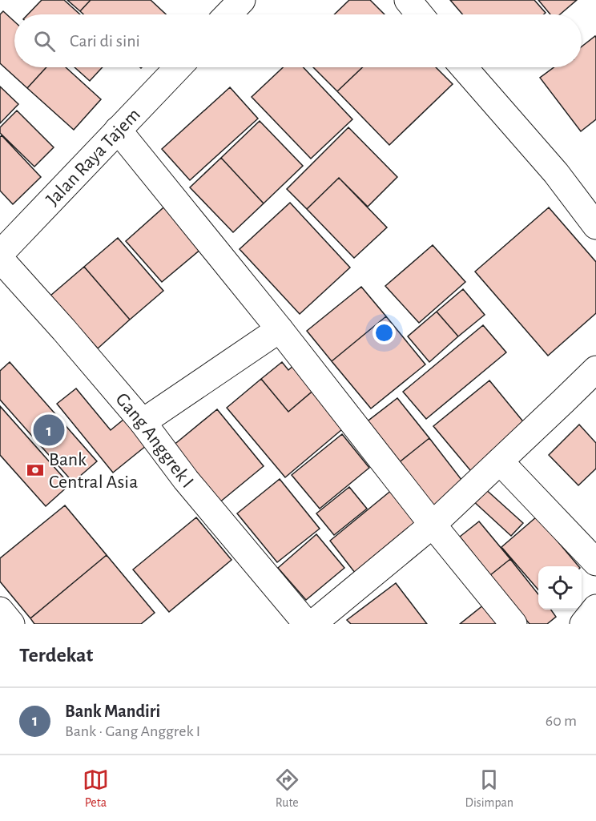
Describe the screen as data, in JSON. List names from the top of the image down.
{
  "streets": {
    "street": ["Jalan Raya Tajem", "Gang Anggrek I"]
  },
  "places": {
    "bank": ["Bank Central Asia"]
  },
  "page": {
    "search": "Cari di sini",
    "pins": "1",
    "heading": "Terdekat",
    "list": [
      {
        "mark": "1",
        "name": "Bank Mandiri",
        "note": "Bank · Gang Anggrek I",
        "value": "60 m"
      }
    ],
    "nav": ["Peta", "Rute", "Disimpan"]
  }
}
